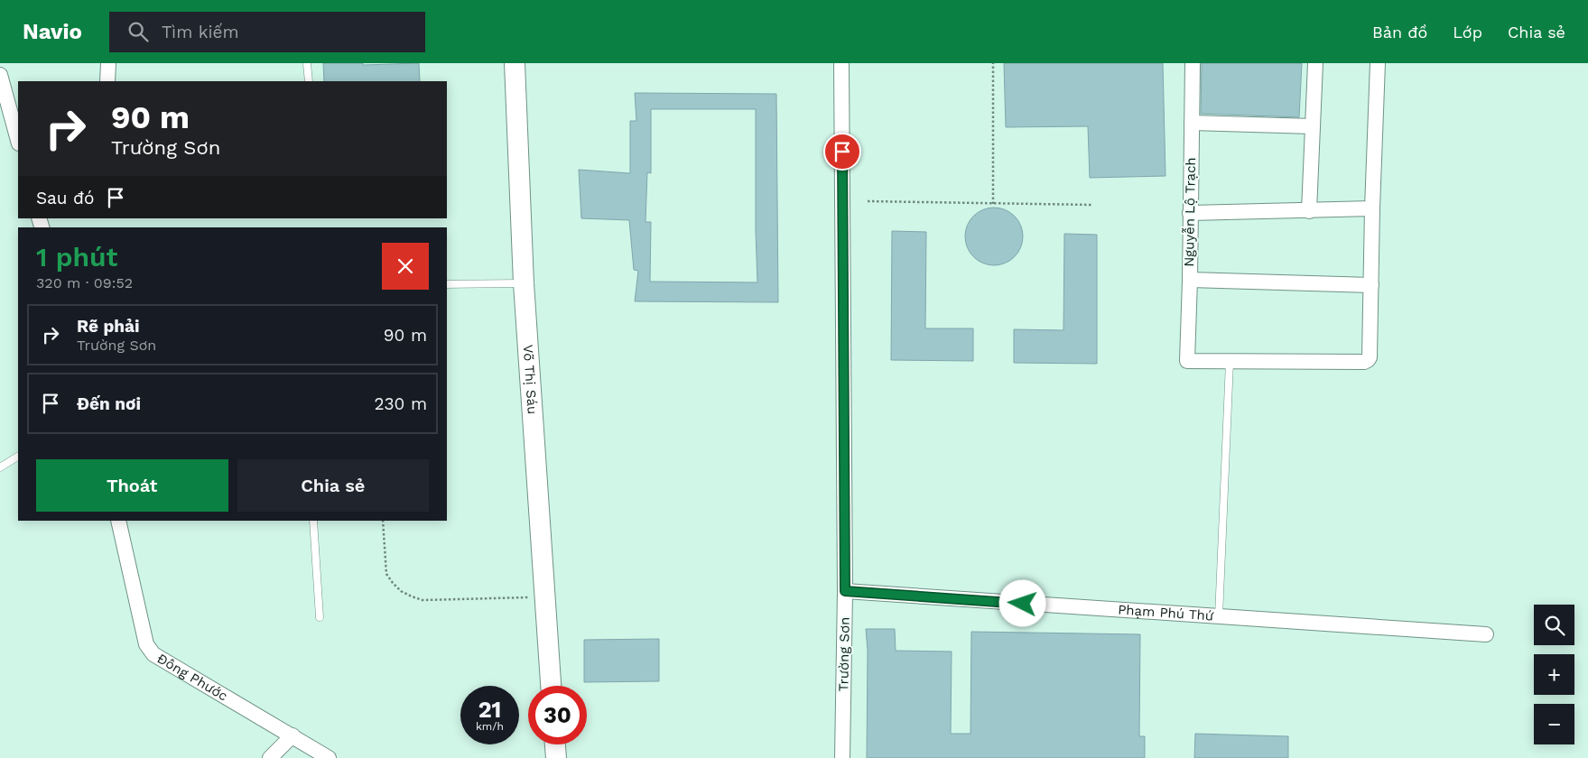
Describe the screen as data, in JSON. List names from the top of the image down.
{
  "streets": {
    "main road": ["Võ Thị Sáu"],
    "street": [
      "Nguyễn Lộ Trạch",
      "Phạm Phú Thứ",
      "Trường Sơn",
      "Đông Phước"
    ]
  },
  "crossings": [
    ["Phạm Phú Thứ", "Trường Sơn"]
  ],
  "page": {
    "header": "Navio",
    "search": "Tìm kiếm",
    "nav": ["Bản đồ", "Lớp", "Chia sẻ"],
    "turn": ["90 m", "Trường Sơn"],
    "then": "Sau đó",
    "heading": ["1 phút", "320 m · 09:52"],
    "list": [
      {
        "name": "Rẽ phải",
        "note": "Trường Sơn",
        "value": "90 m"
      },
      {
        "name": "Đến nơi",
        "value": "230 m"
      }
    ],
    "buttons": ["Thoát", "Chia sẻ"],
    "map_buttons": ["+", "−"],
    "speed": "21 km/h",
    "limit": "30"
  }
}
